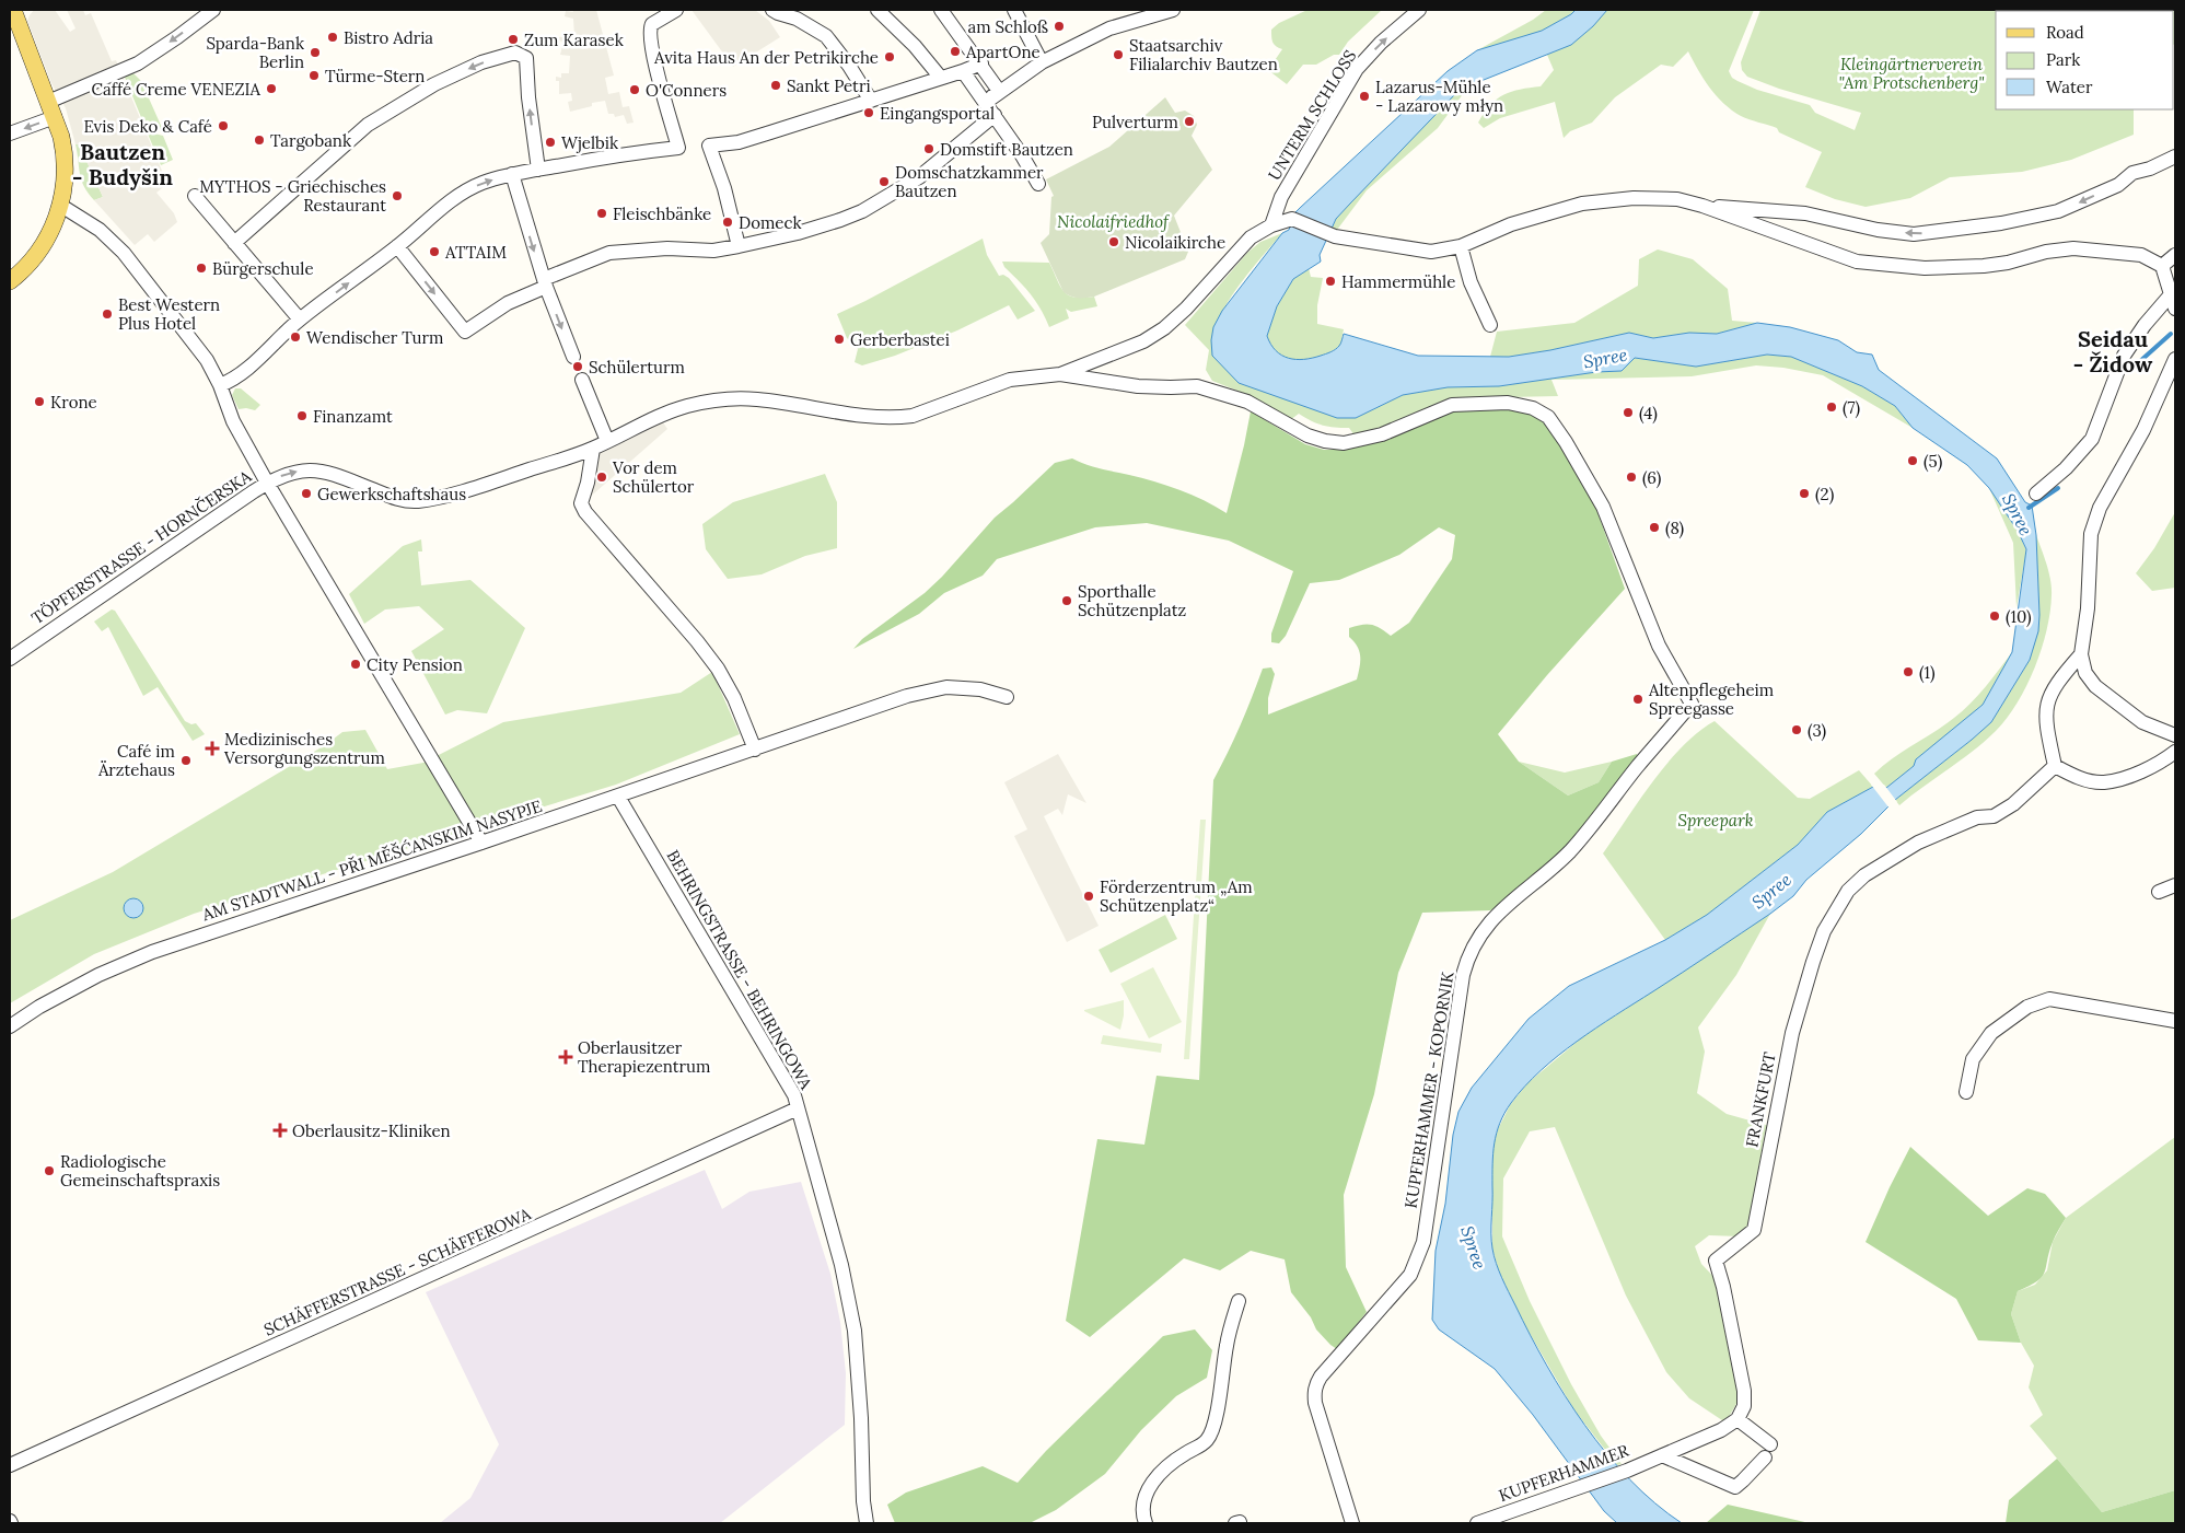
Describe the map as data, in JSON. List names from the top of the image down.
{
  "streets": {
    "street": [
      "UNTERM SCHLOSS",
      "TÖPFERSTRASSE - HORNČERSKA",
      "AM STADTWALL - PŘI MĚŠĆANSKIM NASYPJE",
      "BEHRINGSTRASSE - BEHRINGOWA",
      "KUPFERHAMMER - KOPORNIK",
      "FRANKFURT",
      "SCHÄFFERSTRASSE - SCHÄFFEROWA",
      "KUPFERHAMMER"
    ]
  },
  "crossings": [
    ["AM STADTWALL - PŘI MĚŠĆANSKIM NASYPJE", "BEHRINGSTRASSE - BEHRINGOWA"],
    ["BEHRINGSTRASSE - BEHRINGOWA", "SCHÄFFERSTRASSE - SCHÄFFEROWA"],
    ["FRANKFURT", "KUPFERHAMMER"]
  ],
  "one_way": ["UNTERM SCHLOSS", "TÖPFERSTRASSE - HORNČERSKA"],
  "districts": ["Bautzen - Budyšin", "Seidau - Židow"],
  "water": ["Spree"],
  "parks": ["Kleingärtnerverein \"Am Protschenberg\"", "Nicolaifriedhof", "Spreepark"],
  "places": {
    "other": [
      "am Schloß",
      "Bistro Adria",
      "Zum Karasek",
      "ApartOne",
      "Sparda-Bank Berlin",
      "Staatsarchiv Filialarchiv Bautzen",
      "Avita Haus An der Petrikirche",
      "Türme-Stern",
      "Sankt Petri",
      "Caffé Creme VENEZIA",
      "O'Conners",
      "Lazarus-Mühle - Lazarowy młyn",
      "Eingangsportal",
      "Pulverturm",
      "Evis Deko & Café",
      "Targobank",
      "Wjelbik",
      "Domstift Bautzen",
      "Domschatzkammer Bautzen",
      "MYTHOS - Griechisches Restaurant",
      "Fleischbänke",
      "Domeck",
      "Nicolaikirche",
      "ATTAIM",
      "Bürgerschule",
      "Hammermühle",
      "Best Western Plus Hotel",
      "Wendischer Turm",
      "Gerberbastei",
      "Schülerturm",
      "Krone",
      "(7)",
      "(4)",
      "Finanzamt",
      "(5)",
      "Vor dem Schülertor",
      "(6)",
      "Gewerkschaftshaus",
      "(2)",
      "(8)",
      "Sporthalle Schützenplatz",
      "(10)",
      "City Pension",
      "(1)",
      "Altenpflegeheim Spreegasse",
      "(3)",
      "Café im Ärztehaus",
      "Förderzentrum „Am Schützenplatz“",
      "Radiologische Gemeinschaftspraxis"
    ],
    "health": ["Medizinisches Versorgungszentrum", "Oberlausitzer Therapiezentrum", "Oberlausitz-Kliniken"]
  },
  "legend": ["Road", "Park", "Water"]
}
